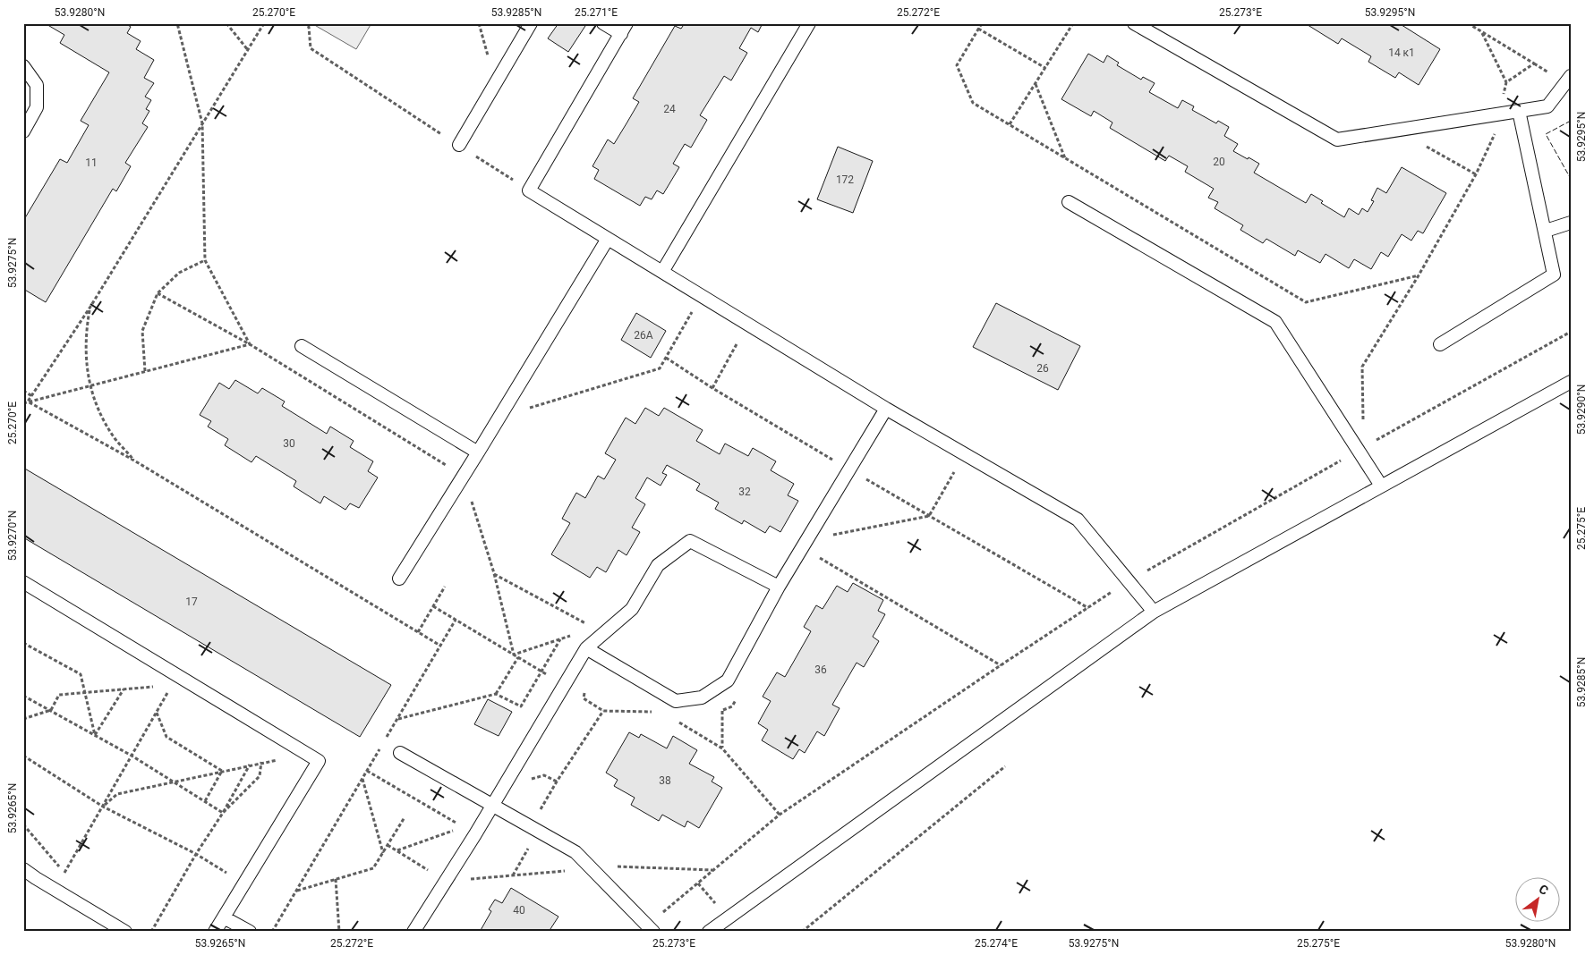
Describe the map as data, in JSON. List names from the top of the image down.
{
  "house_numbers": [
    "14 к1",
    "24",
    "20",
    "11",
    "172",
    "26А",
    "26",
    "30",
    "32",
    "17",
    "36",
    "38",
    "40"
  ],
  "north": "top right",
  "coordinates": [
    "53.9280°N",
    "25.270°E",
    "53.9285°N",
    "25.271°E",
    "25.272°E",
    "25.273°E",
    "53.9295°N",
    "53.9275°N",
    "53.9290°N",
    "25.275°E",
    "53.9270°N",
    "53.9265°N",
    "25.274°E"
  ]
}
